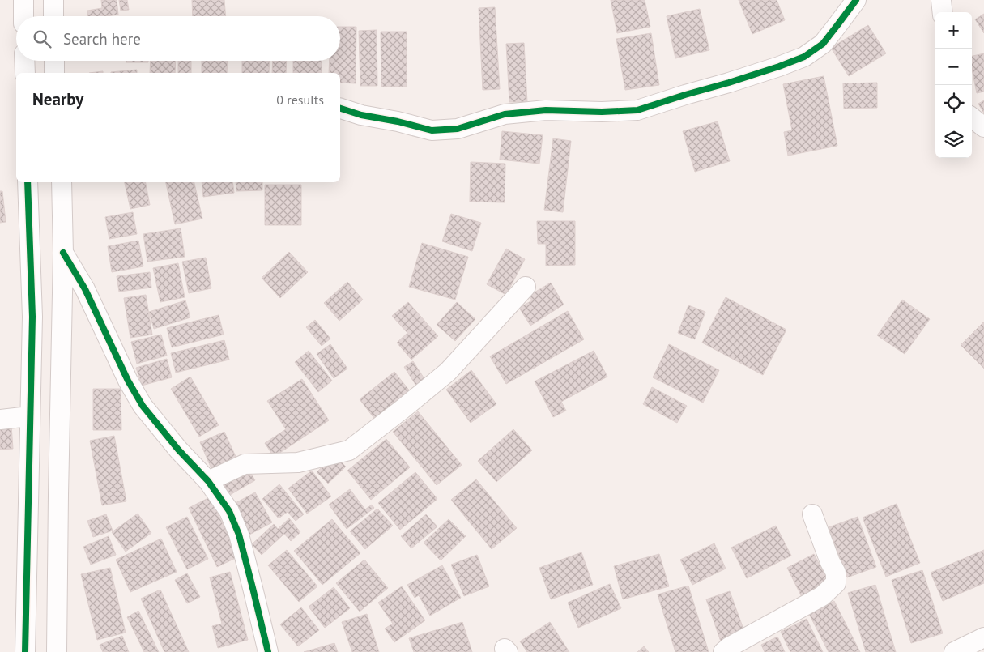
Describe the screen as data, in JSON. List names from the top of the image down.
{
  "page": {
    "map_buttons": ["+", "−"],
    "search": "Search here",
    "heading": ["Nearby", "0 results"]
  }
}
